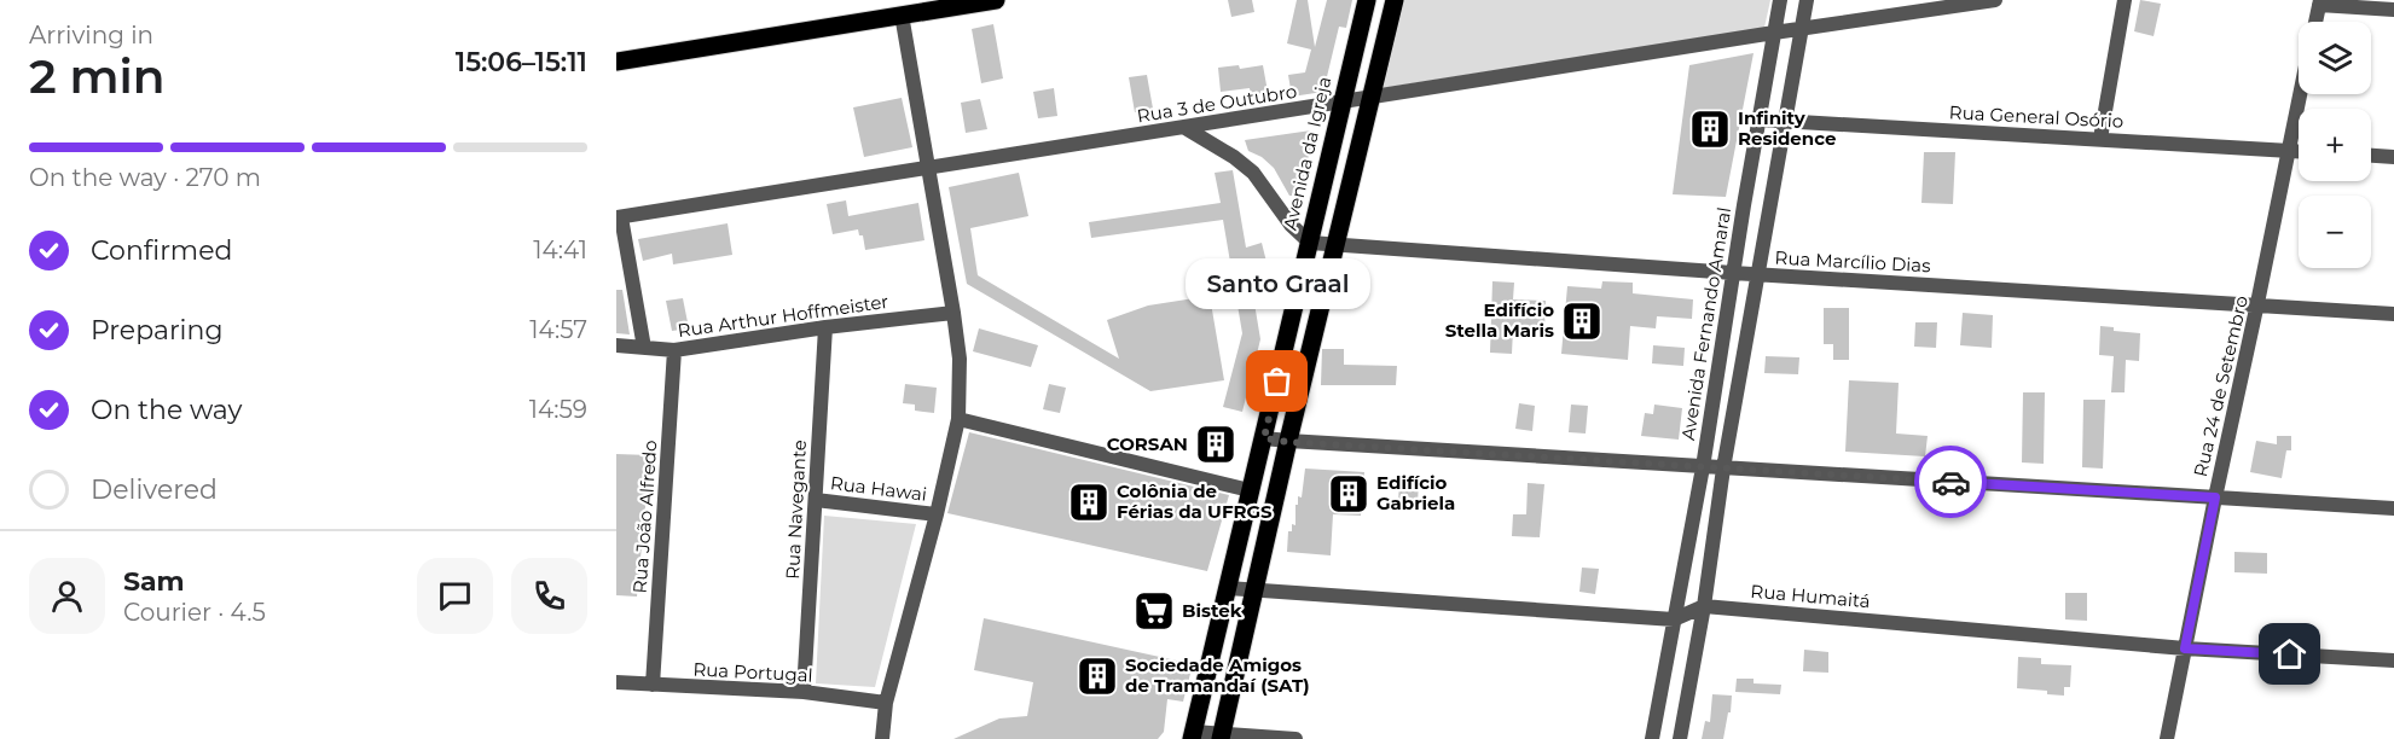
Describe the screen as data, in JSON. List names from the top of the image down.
{
  "streets": {
    "main road": ["Avenida da Igreja"],
    "street": [
      "Rua 3 de Outubro",
      "Rua General Osório",
      "Rua Marcílio Dias",
      "Rua Arthur Hoffmeister",
      "Avenida Fernando Amaral",
      "Rua 24 de Setembro",
      "Rua Hawai",
      "Rua Navegante",
      "Rua João Alfredo",
      "Rua Humaitá",
      "Rua Portugal"
    ]
  },
  "crossings": [
    ["Rua 3 de Outubro", "Avenida da Igreja"],
    ["Rua 3 de Outubro", "Avenida Fernando Amaral"],
    ["Rua General Osório", "Avenida Fernando Amaral"],
    ["Rua General Osório", "Rua 24 de Setembro"],
    ["Avenida da Igreja", "Rua Marcílio Dias"],
    ["Avenida da Igreja", "Rua Humaitá"],
    ["Rua Marcílio Dias", "Avenida Fernando Amaral"],
    ["Rua Marcílio Dias", "Rua 24 de Setembro"],
    ["Rua Arthur Hoffmeister", "Rua Navegante"],
    ["Rua Arthur Hoffmeister", "Rua João Alfredo"],
    ["Avenida Fernando Amaral", "Rua Humaitá"],
    ["Rua 24 de Setembro", "Rua Humaitá"],
    ["Rua Hawai", "Rua Navegante"],
    ["Rua Navegante", "Rua Portugal"],
    ["Rua João Alfredo", "Rua Portugal"]
  ],
  "places": {
    "building": [
      "Infinity Residence",
      "Edifício Stella Maris",
      "CORSAN",
      "Edifício Gabriela",
      "Colônia de Férias da UFRGS",
      "Sociedade Amigos de Tramandaí (SAT)"
    ],
    "other": ["Santo Graal"],
    "supermarket": ["Bistek"]
  },
  "page": {
    "heading": ["2 min", "Arriving in", "15:06–15:11"],
    "panel": ["Sam", "Courier · 4.5"],
    "map_buttons": ["+", "−"],
    "bar": "On the way · 270 m",
    "list": [
      ["Confirmed", "14:41"],
      ["Preparing", "14:57"],
      ["On the way", "14:59"],
      "Delivered"
    ],
    "bubble": "Santo Graal"
  }
}
